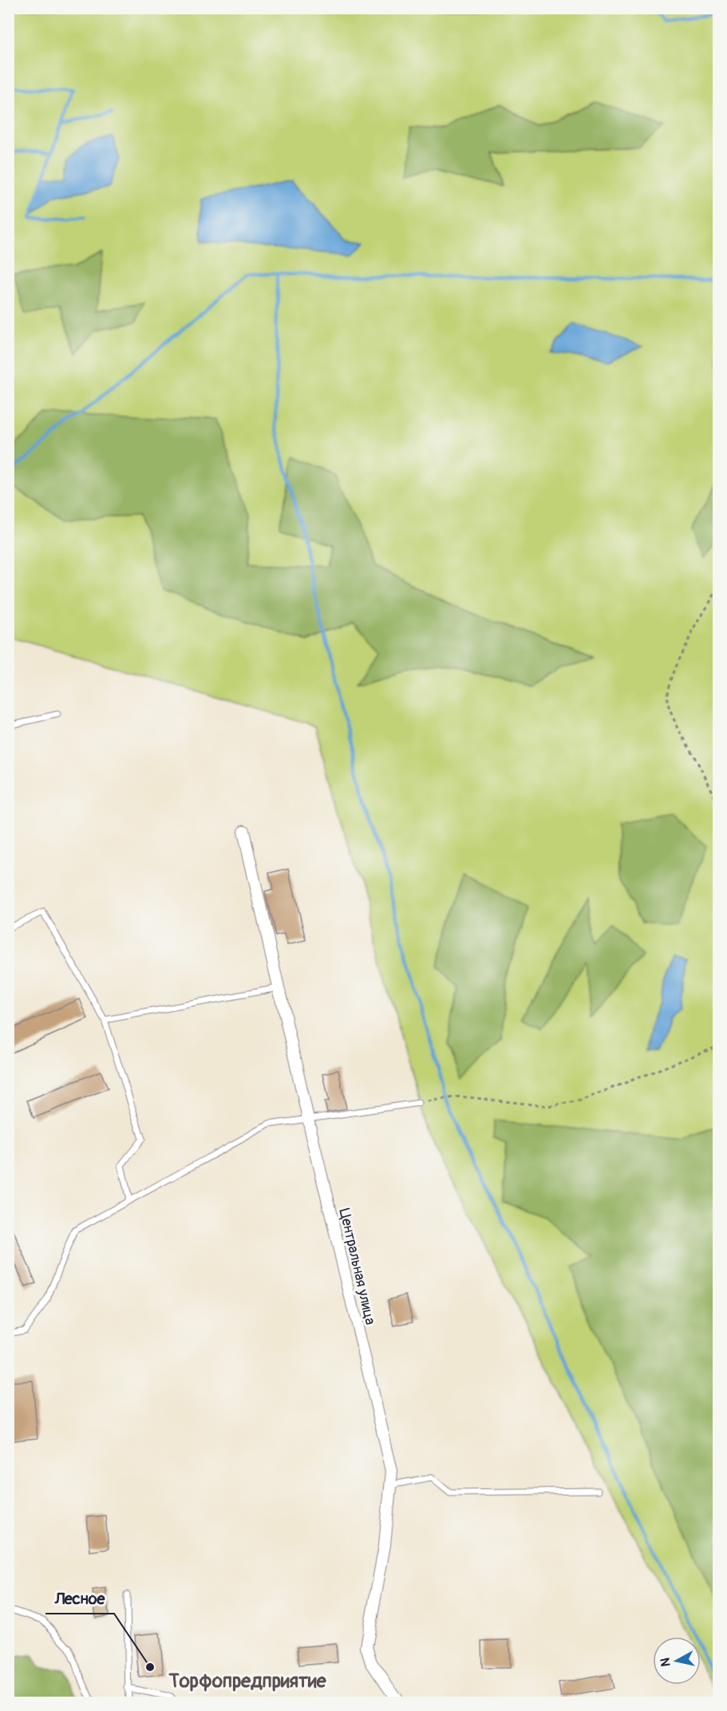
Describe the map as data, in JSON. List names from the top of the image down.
{
  "streets": {
    "street": ["Центральная улица"]
  },
  "districts": ["Торфопредприятие"],
  "places": ["Лесное"],
  "north": "left"
}
